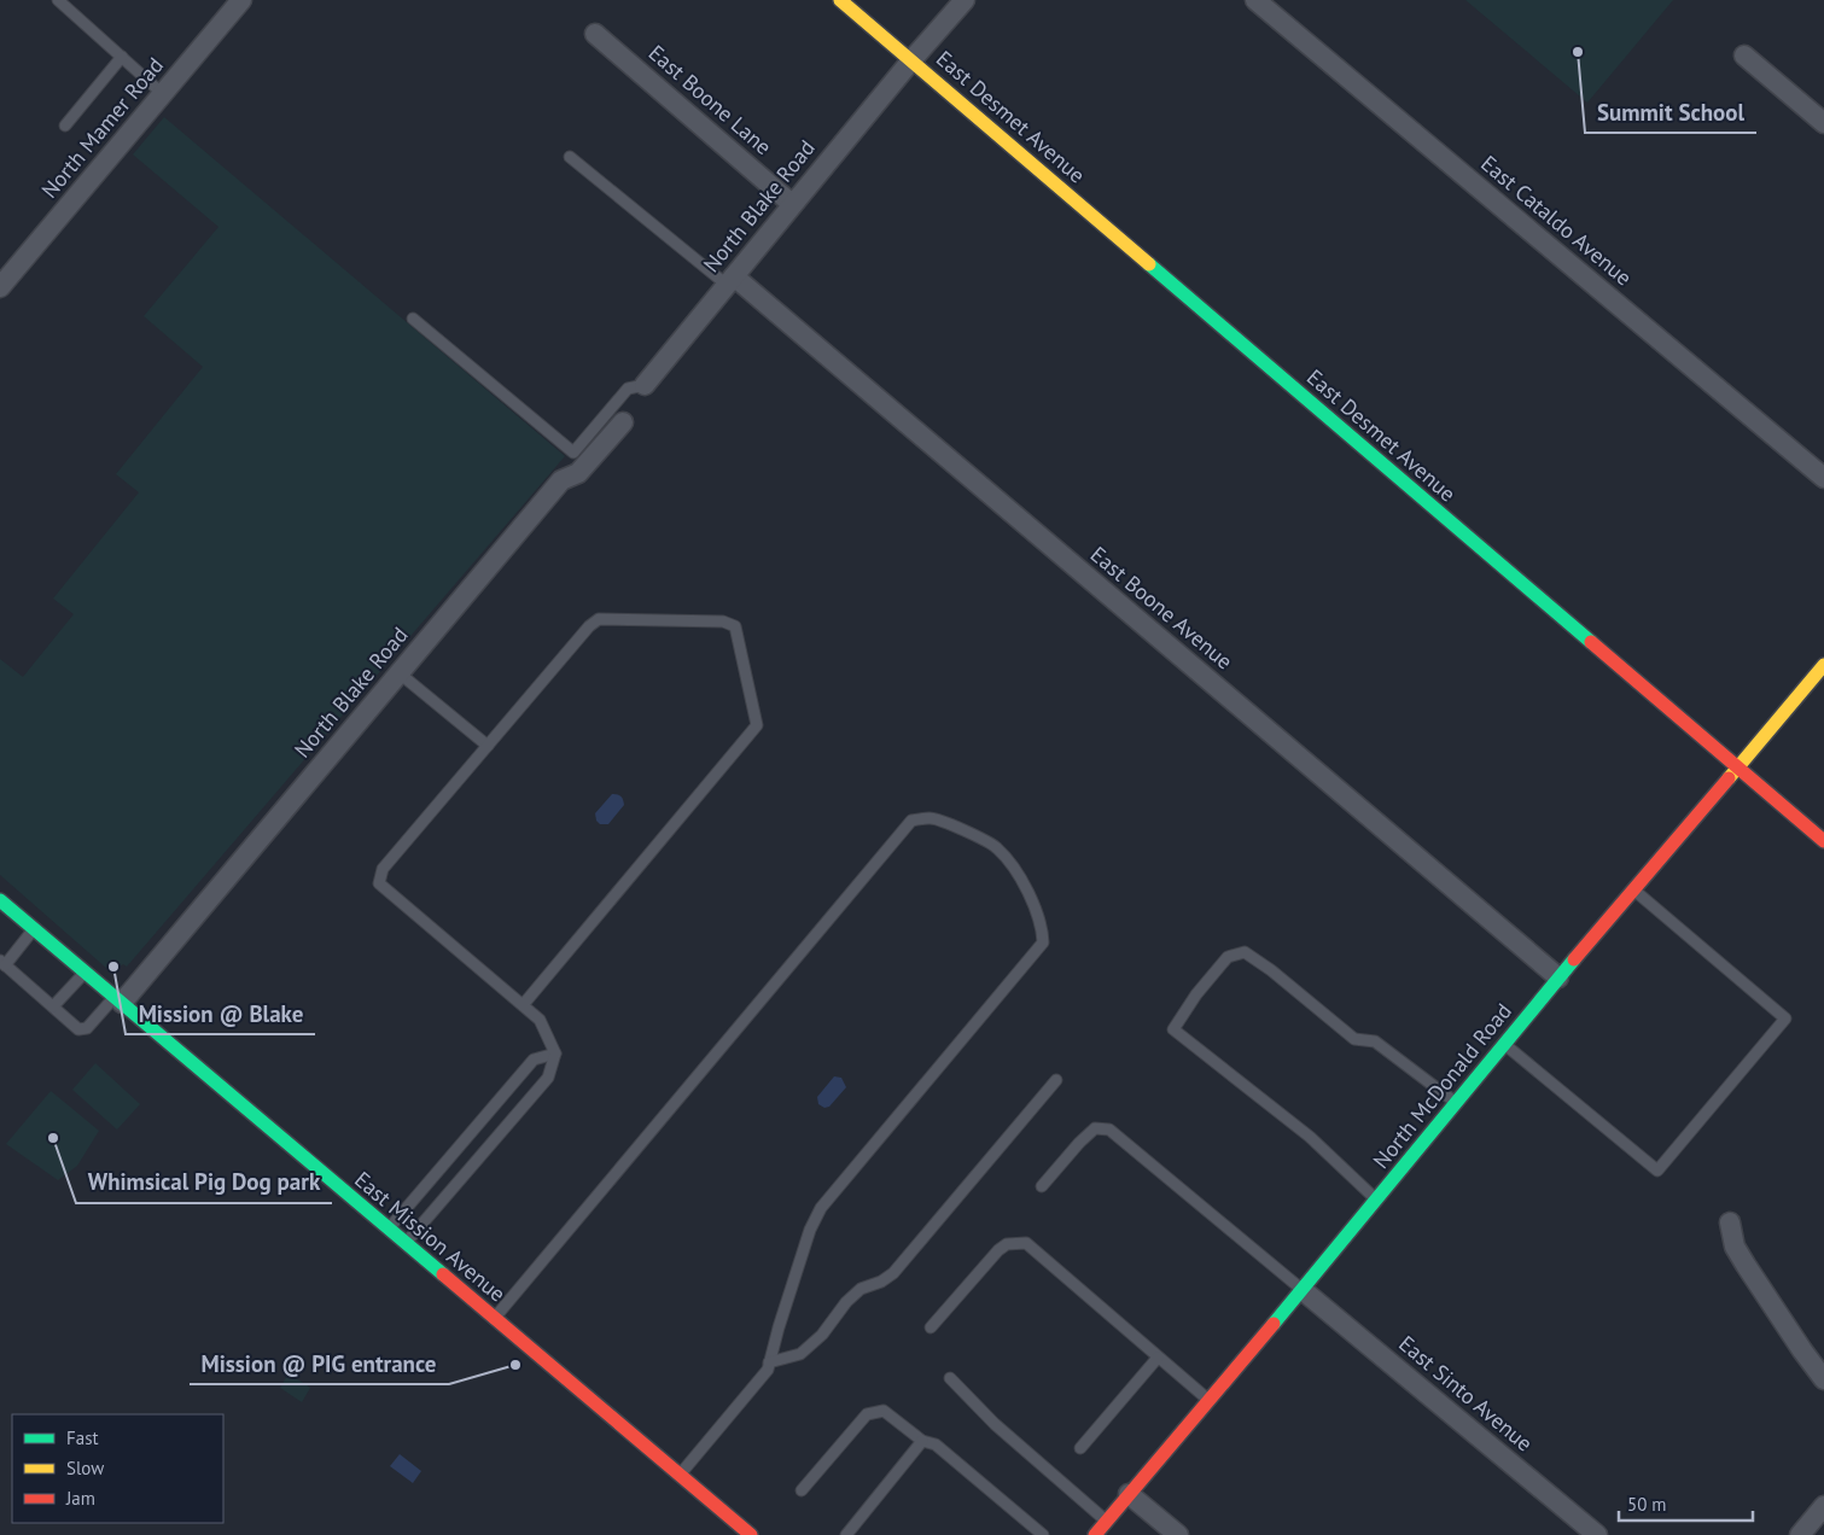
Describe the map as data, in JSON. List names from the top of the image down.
{
  "streets": {
    "street": [
      "East Boone Lane",
      "East Desmet Avenue",
      "North Mamer Road",
      "North Blake Road",
      "East Cataldo Avenue",
      "East Boone Avenue",
      "North McDonald Road",
      "East Mission Avenue",
      "East Sinto Avenue"
    ]
  },
  "crossings": [
    ["East Boone Lane", "North Blake Road"],
    ["East Desmet Avenue", "North Blake Road"],
    ["East Desmet Avenue", "North McDonald Road"],
    ["North Blake Road", "East Boone Avenue"],
    ["North Blake Road", "East Mission Avenue"],
    ["East Boone Avenue", "North McDonald Road"],
    ["North McDonald Road", "East Sinto Avenue"]
  ],
  "places": [
    "Summit School",
    "Mission @ Blake",
    "Whimsical Pig Dog park",
    "Mission @ PIG entrance"
  ],
  "legend": ["Fast", "Slow", "Jam"],
  "scale_bar": "50 m"
}
